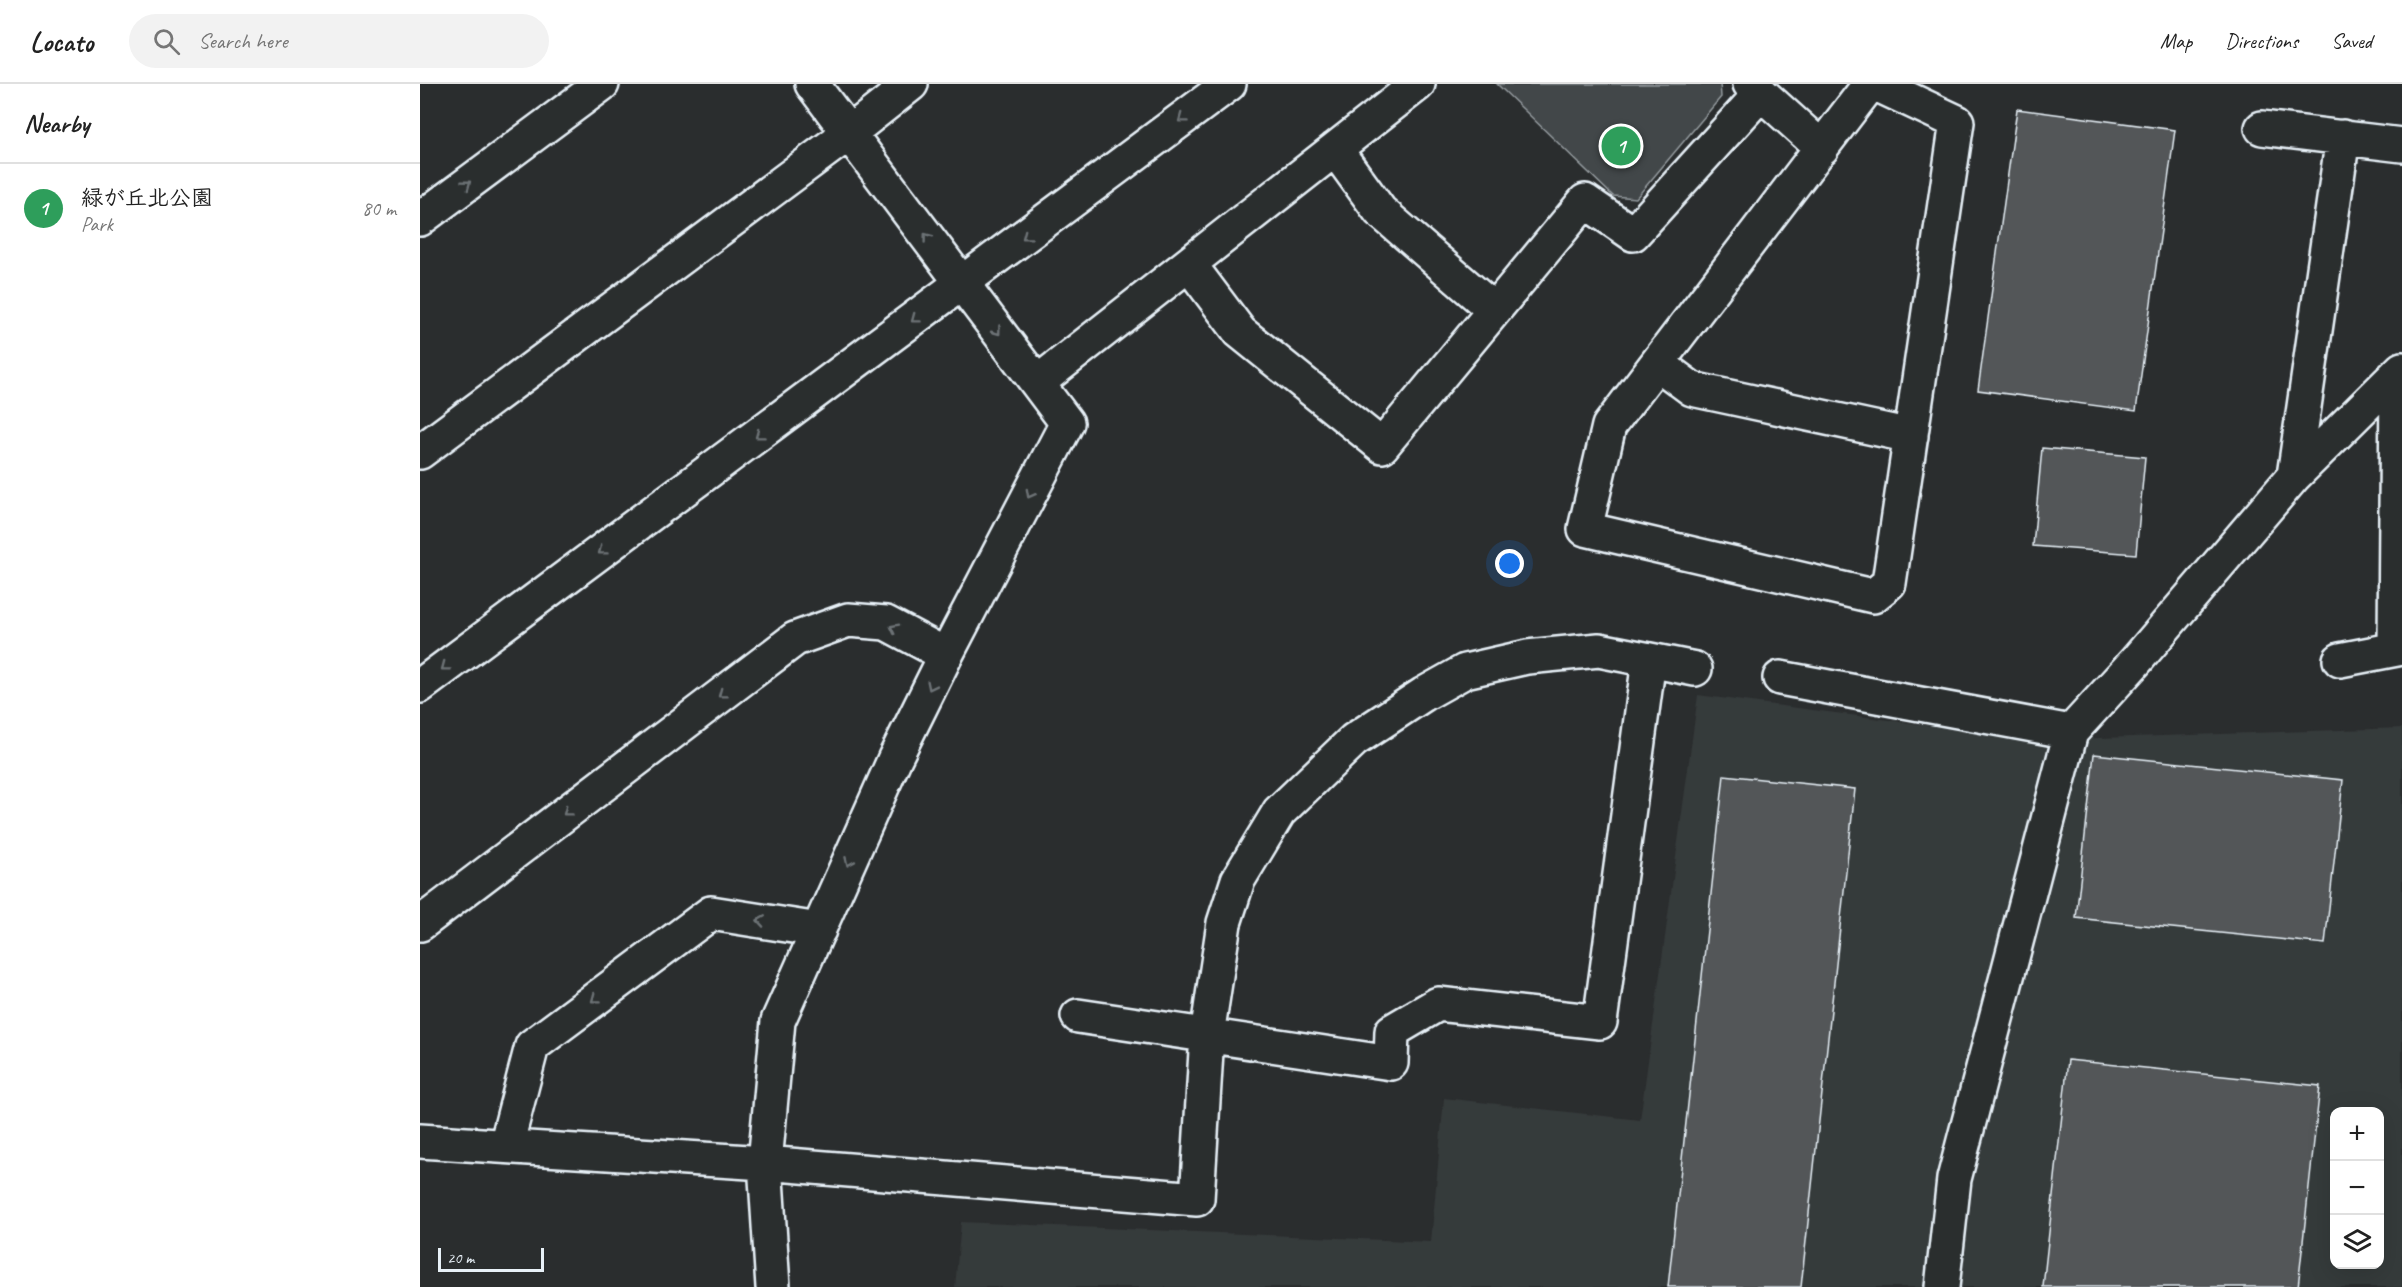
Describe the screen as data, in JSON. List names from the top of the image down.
{
  "scale_bar": "20 m",
  "page": {
    "header": "Locato",
    "search": "Search here",
    "nav": ["Map", "Directions", "Saved"],
    "heading": "Nearby",
    "pins": "1",
    "list": [
      {
        "mark": "1",
        "name": "緑が丘北公園",
        "note": "Park",
        "value": "80 m"
      }
    ],
    "map_buttons": ["+", "−"],
    "scale": "20 m"
  }
}
